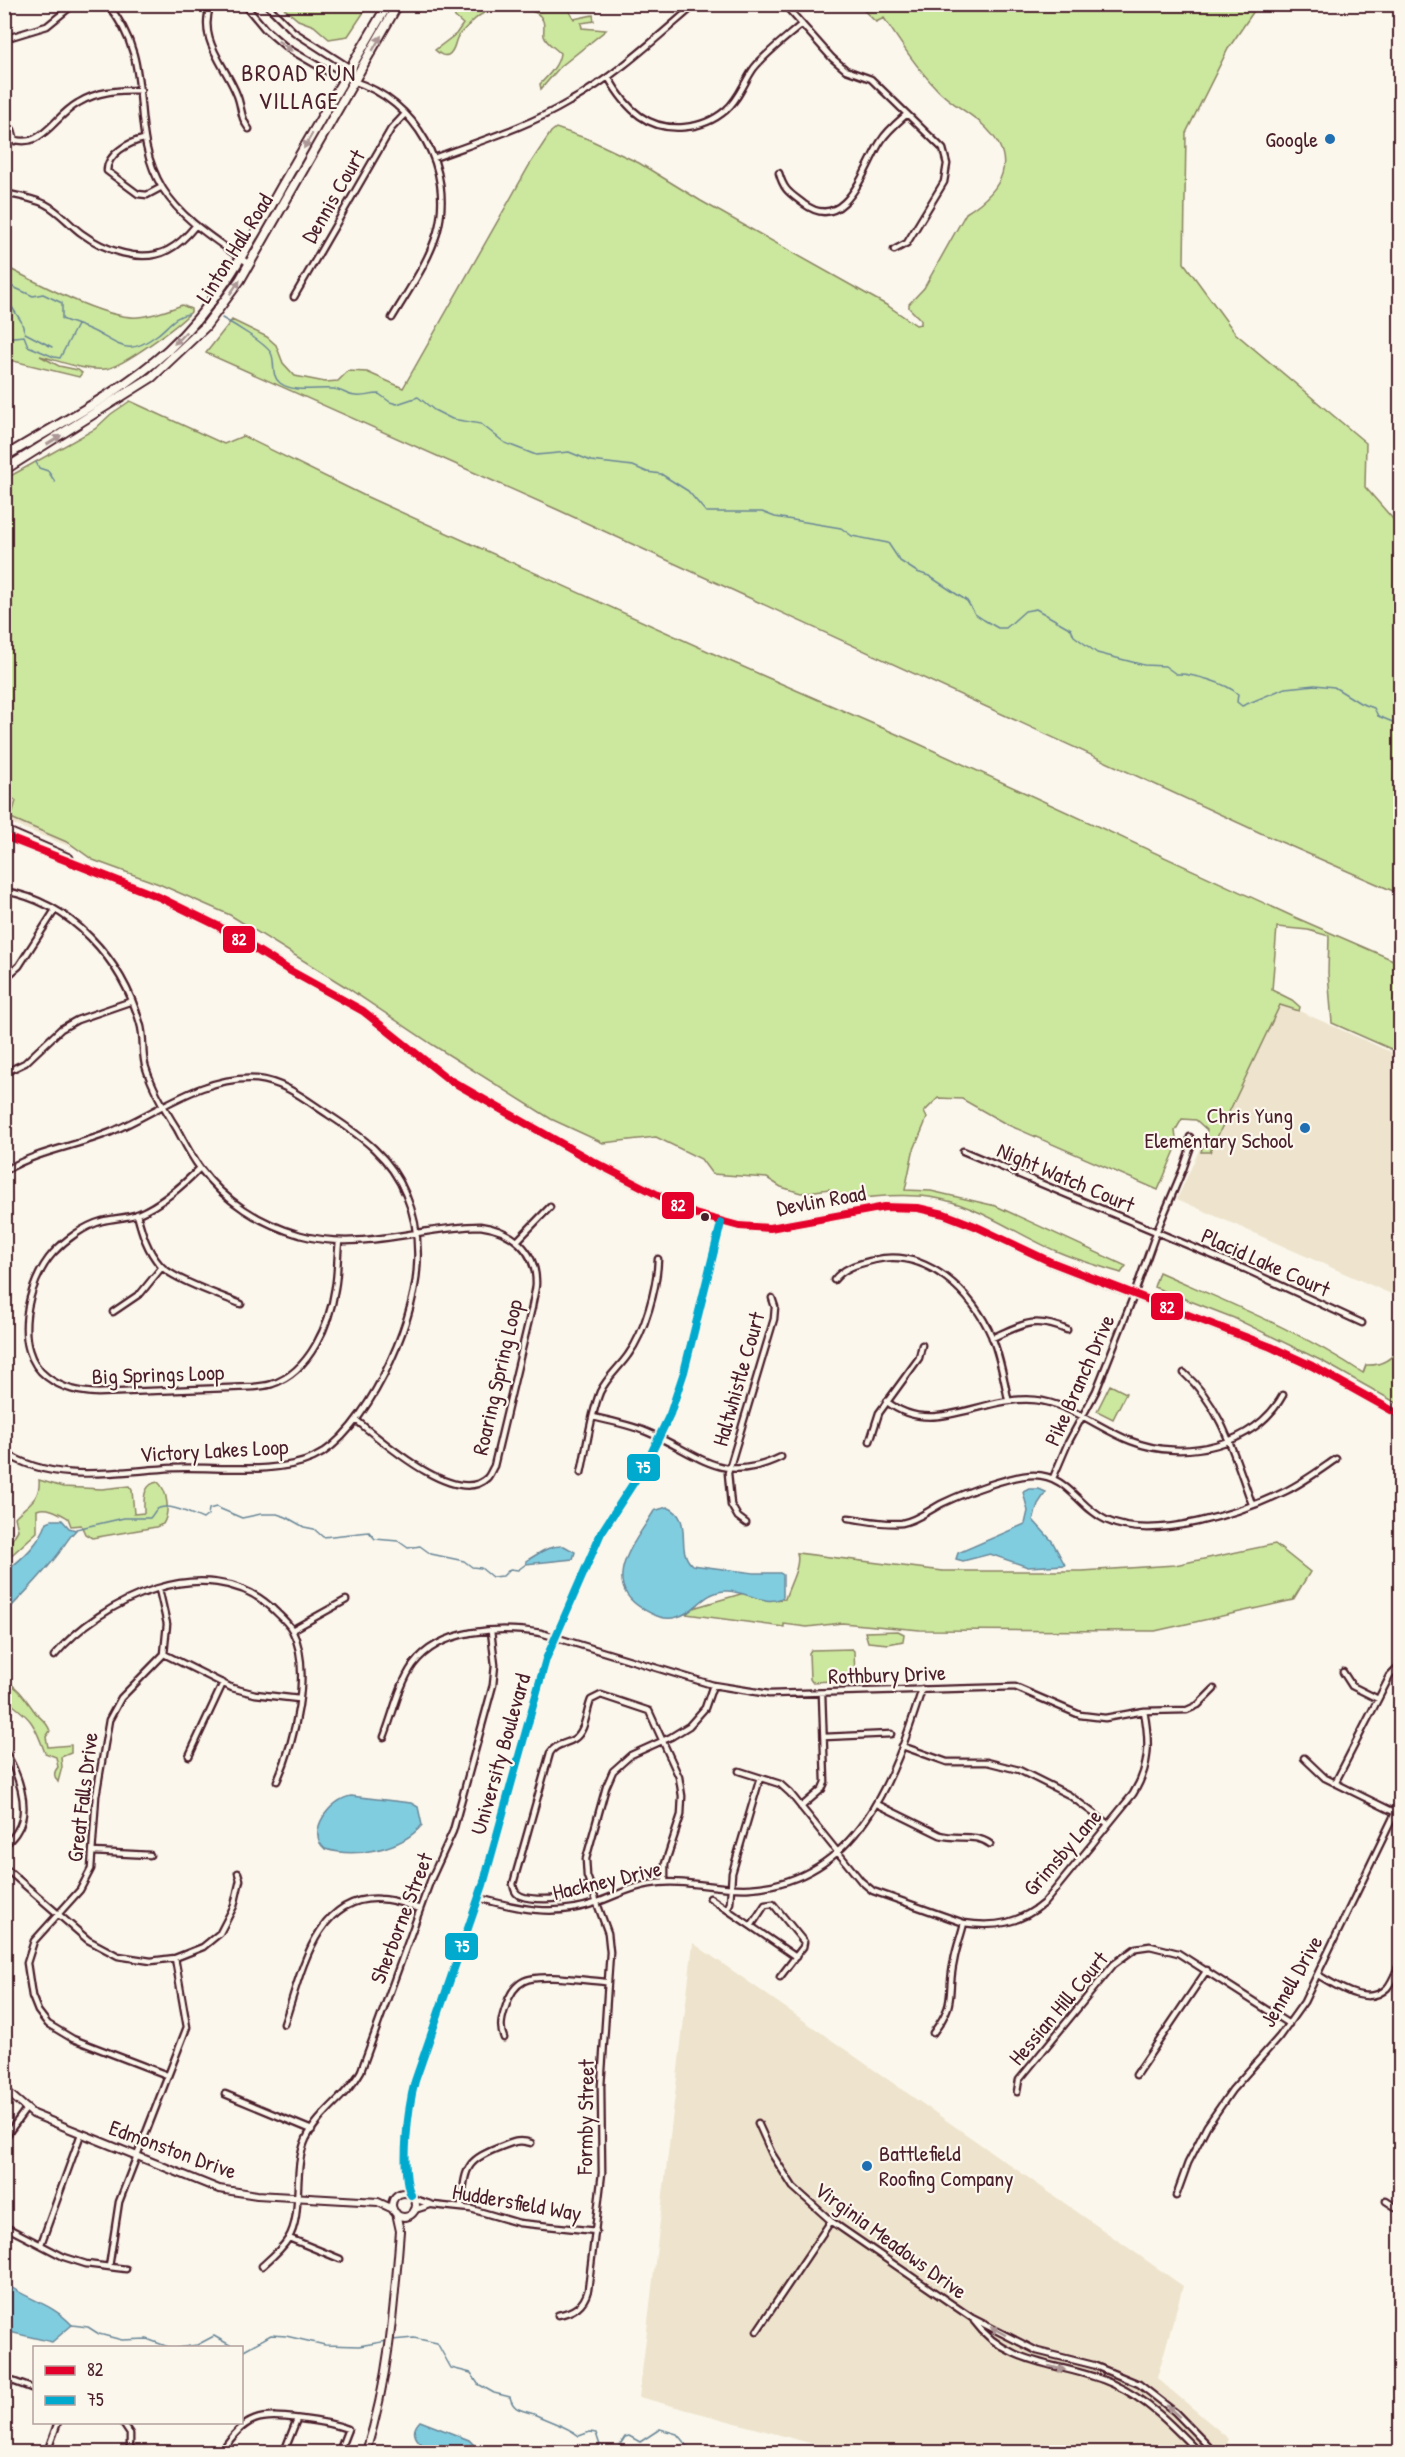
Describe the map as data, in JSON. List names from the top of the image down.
{
  "streets": {
    "main road": ["Linton Hall Road", "Devlin Road"],
    "street": [
      "Dennis Court",
      "Night Watch Court",
      "Placid Lake Court",
      "Big Springs Loop",
      "Roaring Spring Loop",
      "Haltwhistle Court",
      "Pike Branch Drive",
      "Victory Lakes Loop",
      "Rothbury Drive",
      "University Boulevard",
      "Great Falls Drive",
      "Grimsby Lane",
      "Hackney Drive",
      "Sherborne Street",
      "Jennell Drive",
      "Hessian Hill Court",
      "Formby Street",
      "Edmonston Drive",
      "Huddersfield Way",
      "Virginia Meadows Drive"
    ]
  },
  "crossings": [
    ["Night Watch Court", "Placid Lake Court"],
    ["Night Watch Court", "Pike Branch Drive"],
    ["Devlin Road", "Pike Branch Drive"],
    ["Devlin Road", "University Boulevard"],
    ["Placid Lake Court", "Pike Branch Drive"],
    ["Roaring Spring Loop", "Victory Lakes Loop"],
    ["Rothbury Drive", "University Boulevard"],
    ["Rothbury Drive", "Grimsby Lane"],
    ["Rothbury Drive", "Hackney Drive"],
    ["Rothbury Drive", "Sherborne Street"],
    ["Rothbury Drive", "Formby Street"],
    ["University Boulevard", "Hackney Drive"],
    ["University Boulevard", "Edmonston Drive"],
    ["University Boulevard", "Huddersfield Way"],
    ["Grimsby Lane", "Hackney Drive"],
    ["Hackney Drive", "Formby Street"],
    ["Sherborne Street", "Edmonston Drive"],
    ["Jennell Drive", "Hessian Hill Court"],
    ["Formby Street", "Huddersfield Way"],
    ["Edmonston Drive", "Huddersfield Way"]
  ],
  "districts": ["BROAD RUN VILLAGE"],
  "places": ["Google", "Chris Yung Elementary School", "Battlefield Roofing Company"],
  "lines": ["transit line 82", "transit line 75"],
  "legend": ["82", "75"]
}
